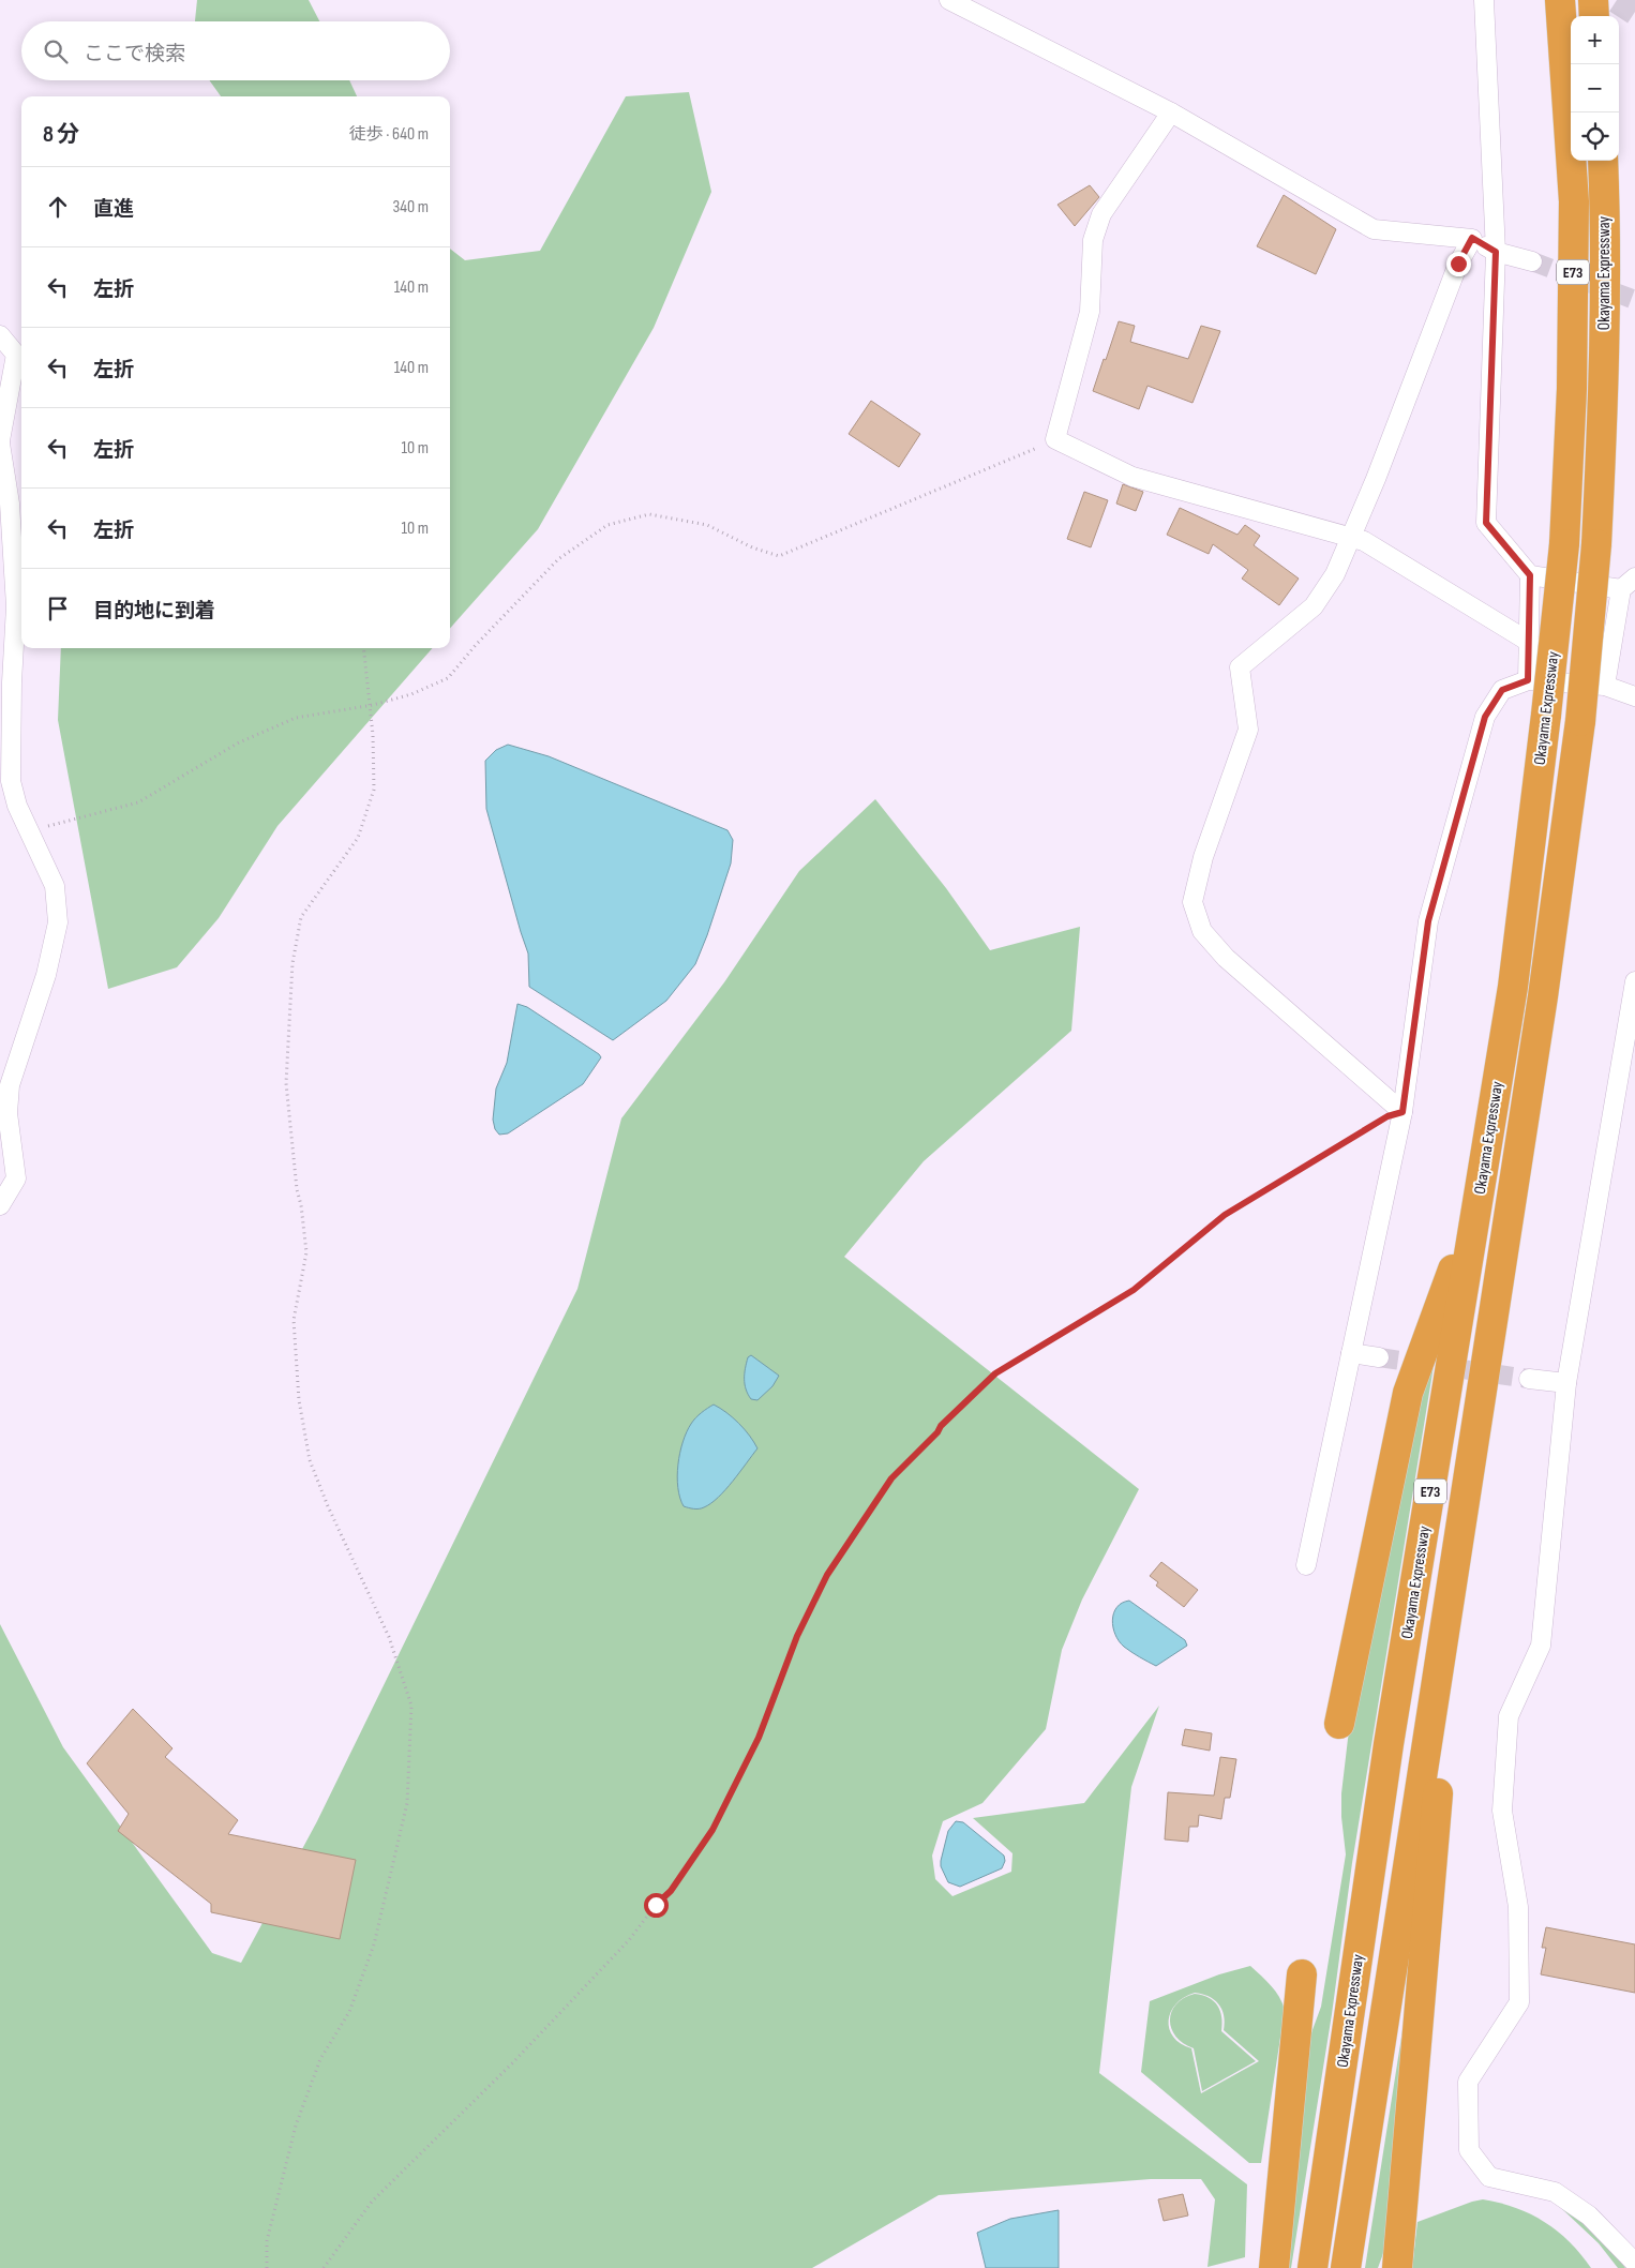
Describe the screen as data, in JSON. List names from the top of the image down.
{
  "streets": {
    "highway": ["E73", "Okayama Expressway"]
  },
  "page": {
    "map_buttons": ["+", "−"],
    "search": "ここで検索",
    "heading": ["8 分", "徒歩 · 640 m"],
    "list": [
      ["直進", "340 m"],
      ["左折", "140 m"],
      ["左折", "140 m"],
      ["左折", "10 m"],
      ["左折", "10 m"],
      "目的地に到着"
    ]
  }
}
